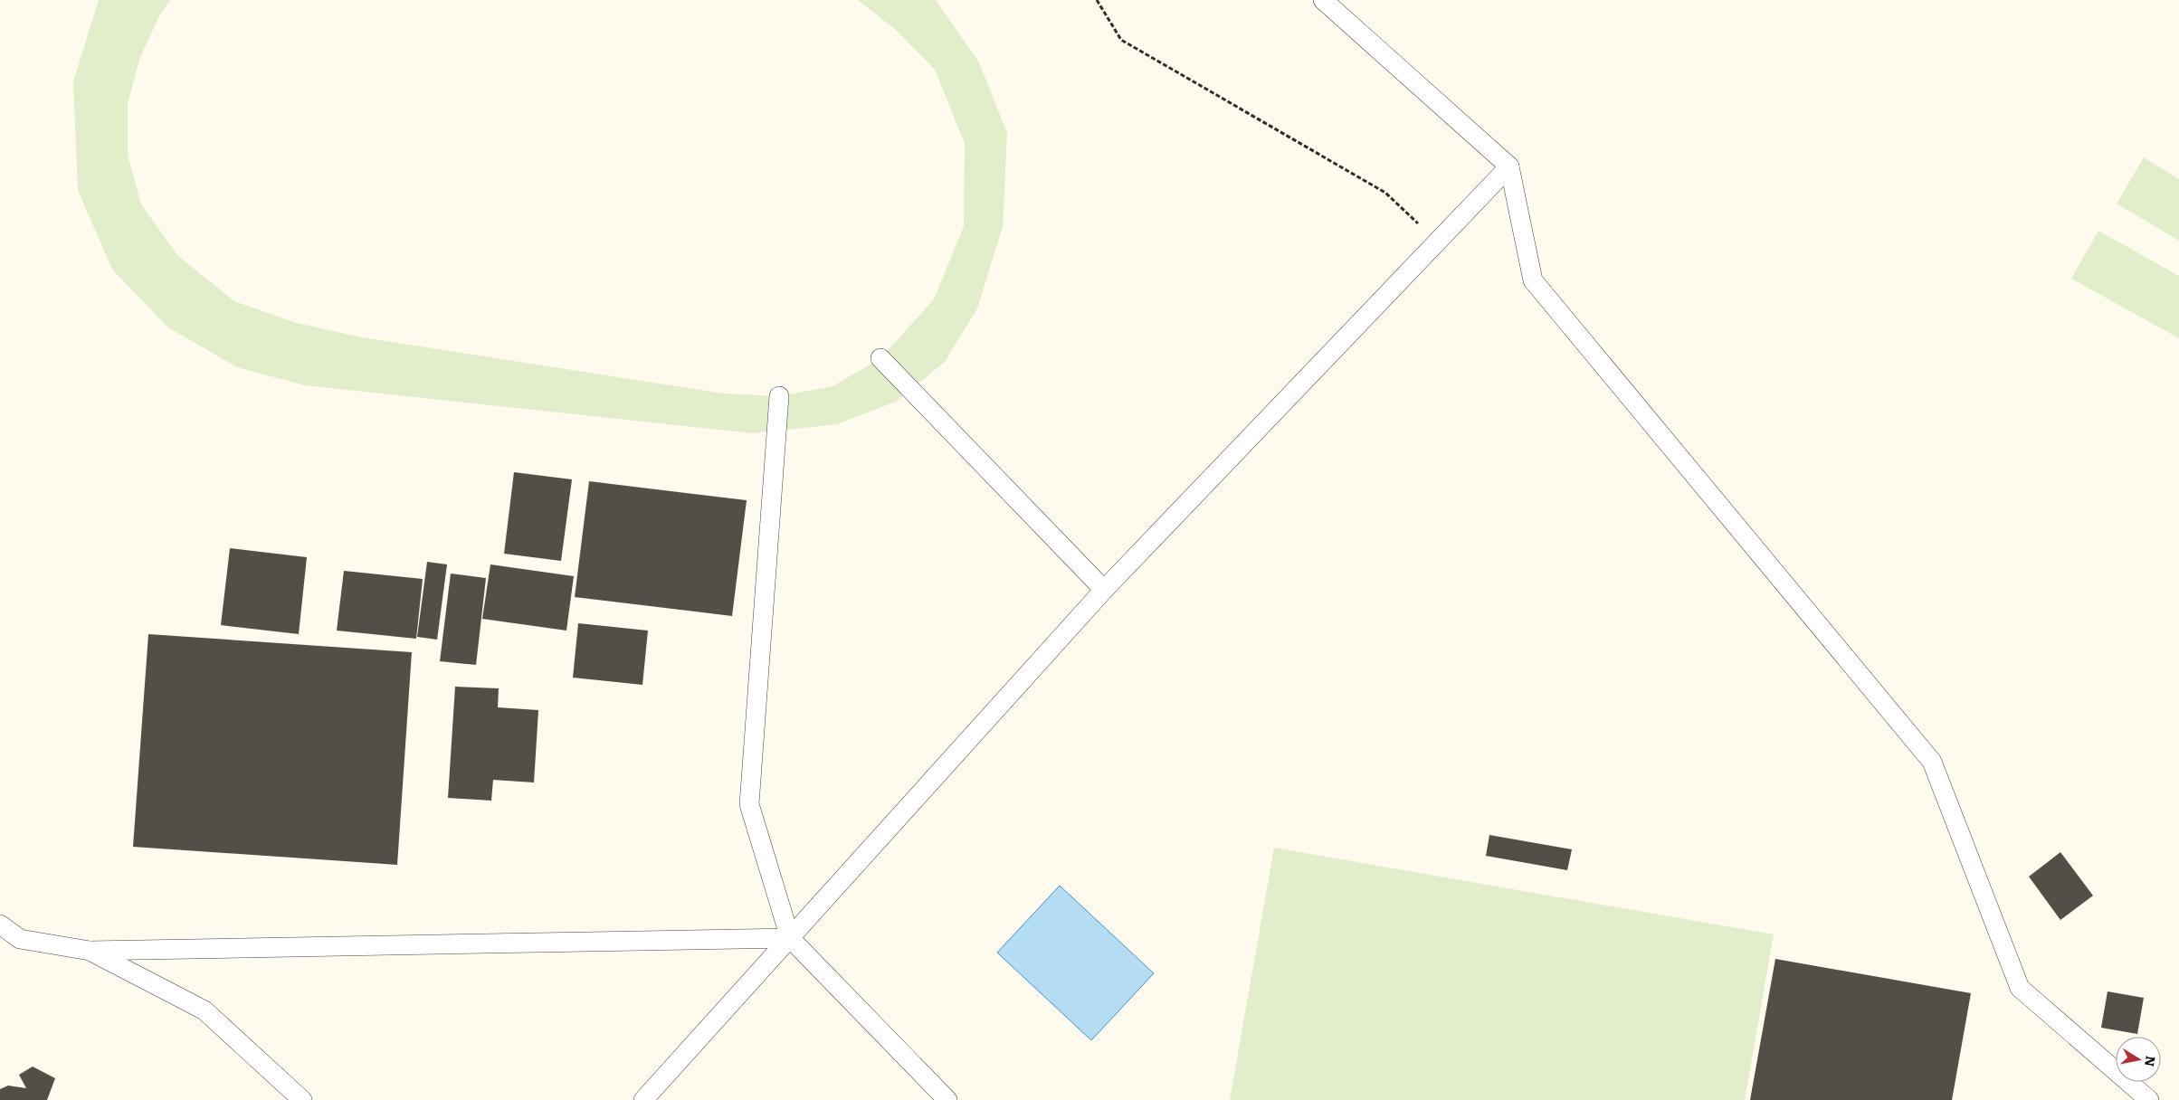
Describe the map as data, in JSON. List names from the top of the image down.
{
  "north": "right"
}
